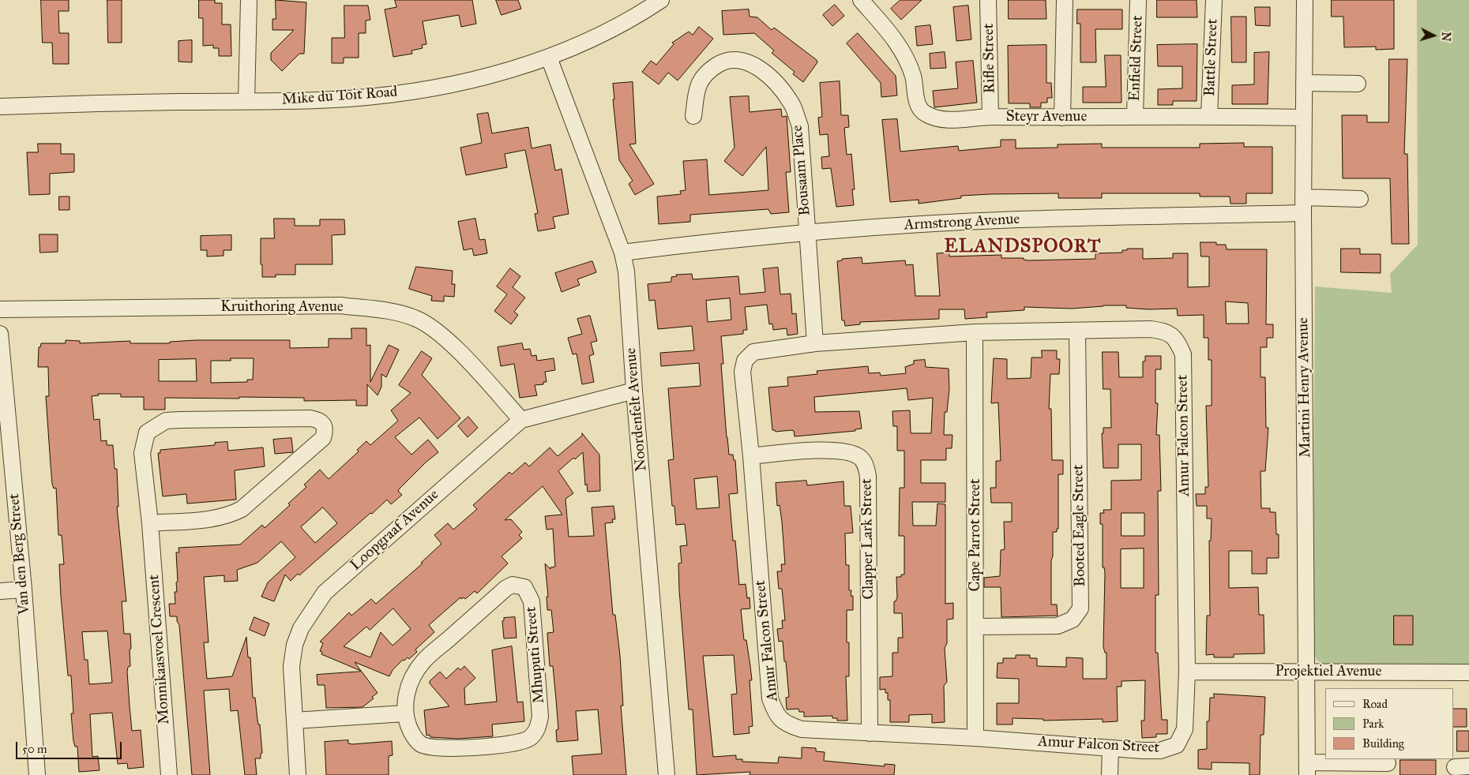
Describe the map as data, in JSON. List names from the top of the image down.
{
  "streets": {
    "street": [
      "Battle Street",
      "Rifle Street",
      "Enfield Street",
      "Mike du Toit Road",
      "Steyr Avenue",
      "Bousaam Place",
      "Armstrong Avenue",
      "Kruithoring Avenue",
      "Martini Henry Avenue",
      "Noordenfelt Avenue",
      "Amur Falcon Street",
      "Booted Eagle Street",
      "Loopgraaf Avenue",
      "Cape Parrot Street",
      "Clapper Lark Street",
      "Van den Berg Street",
      "Monnikaasvoel Crescent",
      "Mhuputi Street",
      "Projektiel Avenue"
    ]
  },
  "crossings": [
    ["Battle Street", "Steyr Avenue"],
    ["Rifle Street", "Steyr Avenue"],
    ["Enfield Street", "Steyr Avenue"],
    ["Mike du Toit Road", "Noordenfelt Avenue"],
    ["Steyr Avenue", "Martini Henry Avenue"],
    ["Bousaam Place", "Armstrong Avenue"],
    ["Bousaam Place", "Amur Falcon Street"],
    ["Armstrong Avenue", "Martini Henry Avenue"],
    ["Armstrong Avenue", "Noordenfelt Avenue"],
    ["Kruithoring Avenue", "Loopgraaf Avenue"],
    ["Martini Henry Avenue", "Projektiel Avenue"],
    ["Noordenfelt Avenue", "Loopgraaf Avenue"],
    ["Amur Falcon Street", "Booted Eagle Street"],
    ["Amur Falcon Street", "Cape Parrot Street"],
    ["Amur Falcon Street", "Clapper Lark Street"],
    ["Amur Falcon Street", "Projektiel Avenue"],
    ["Booted Eagle Street", "Cape Parrot Street"]
  ],
  "districts": ["ELANDSPOORT"],
  "legend": ["Road", "Park", "Building"],
  "scale_bar": "50 m",
  "north": "right"
}
